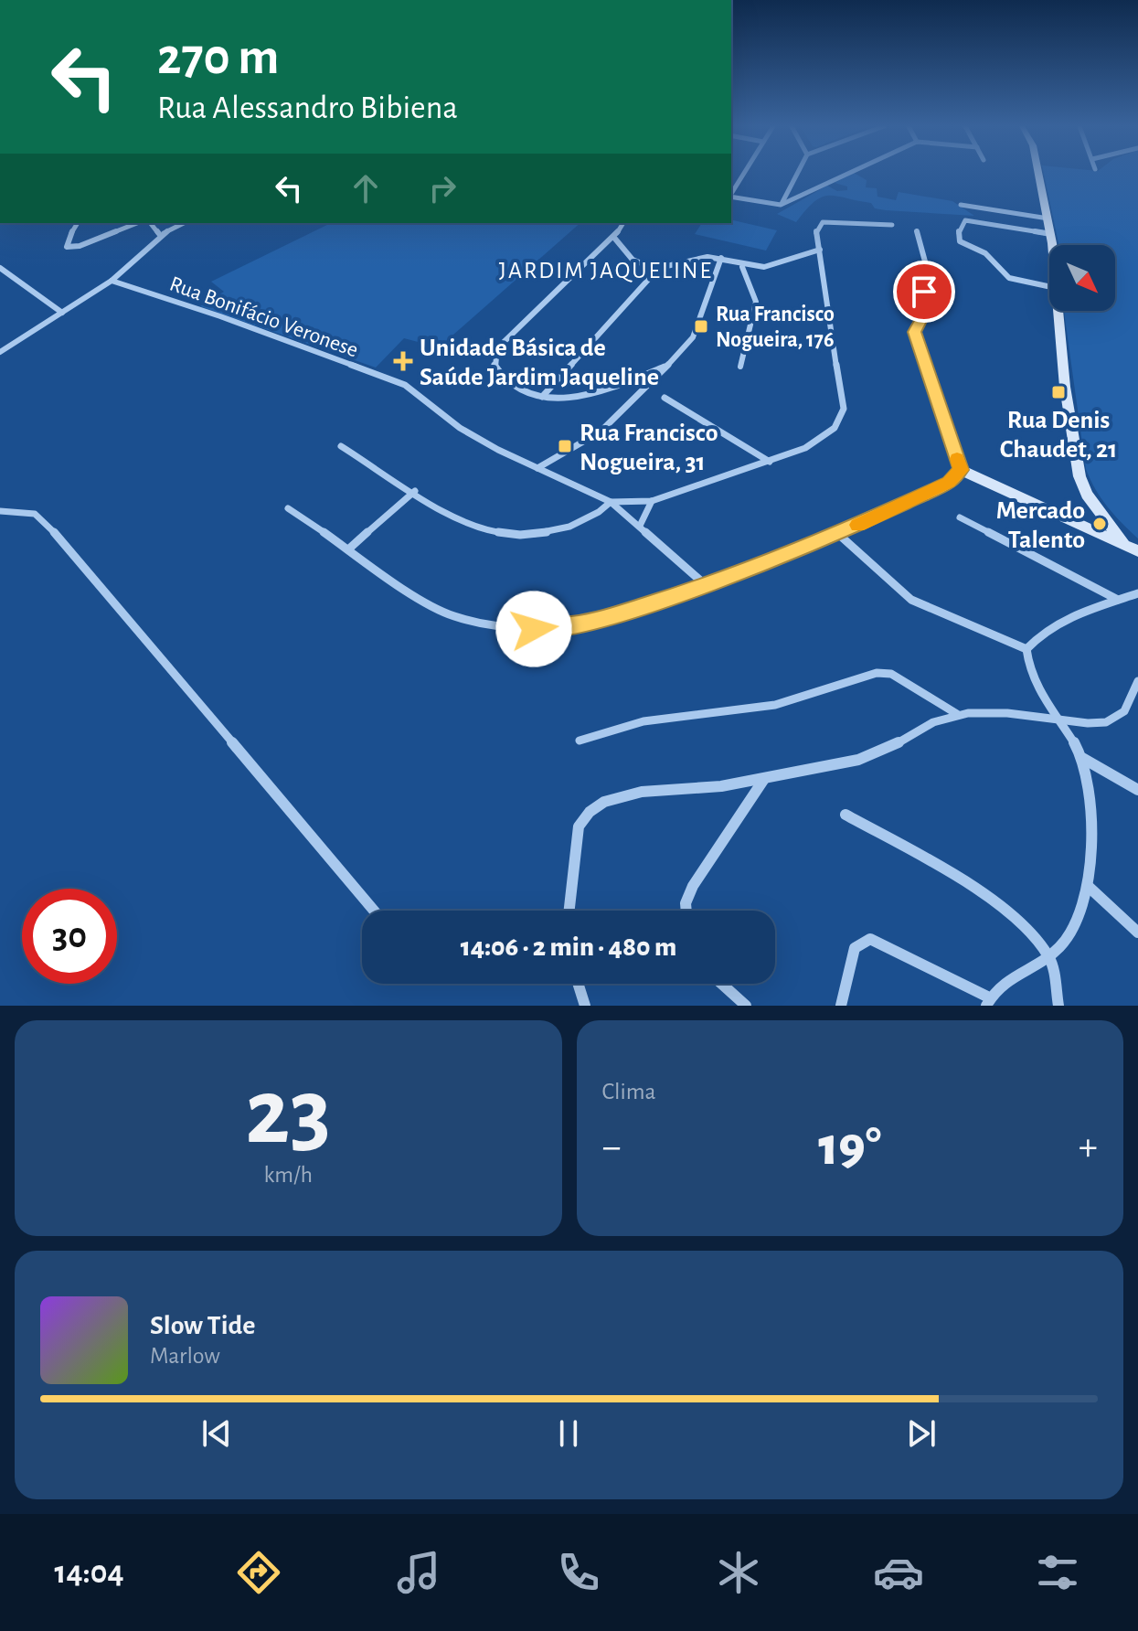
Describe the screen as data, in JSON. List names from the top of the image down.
{
  "streets": {
    "street": ["Rua Bonifácio Veronese"]
  },
  "districts": ["JARDIM JAQUELINE"],
  "places": {
    "transit": ["Rua Francisco Nogueira, 176", "Rua Denis Chaudet, 21", "Rua Francisco Nogueira, 31"],
    "health": ["Unidade Básica de Saúde Jardim Jaqueline"],
    "other": ["Mercado Talento"]
  },
  "north": "bottom right",
  "page": {
    "turn": ["270 m", "Rua Alessandro Bibiena"],
    "limit": "30",
    "trip": "14:06 · 2 min · 480 m",
    "tile": [
      ["23", "km/h"],
      "Clima"
    ],
    "heat": ["−", "19°", "+"],
    "song": ["Slow Tide", "Marlow"],
    "tabs": "14:04"
  }
}
